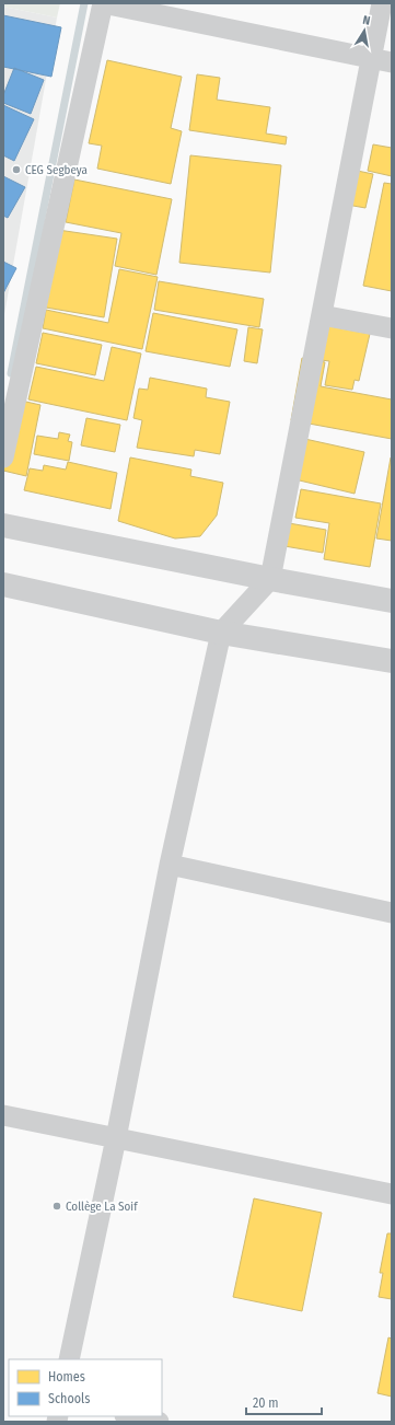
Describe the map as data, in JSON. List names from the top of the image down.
{
  "places": ["CEG Segbeya", "Collège La Soif"],
  "legend": ["Homes", "Schools"],
  "scale_bar": "20 m",
  "north": "top"
}
